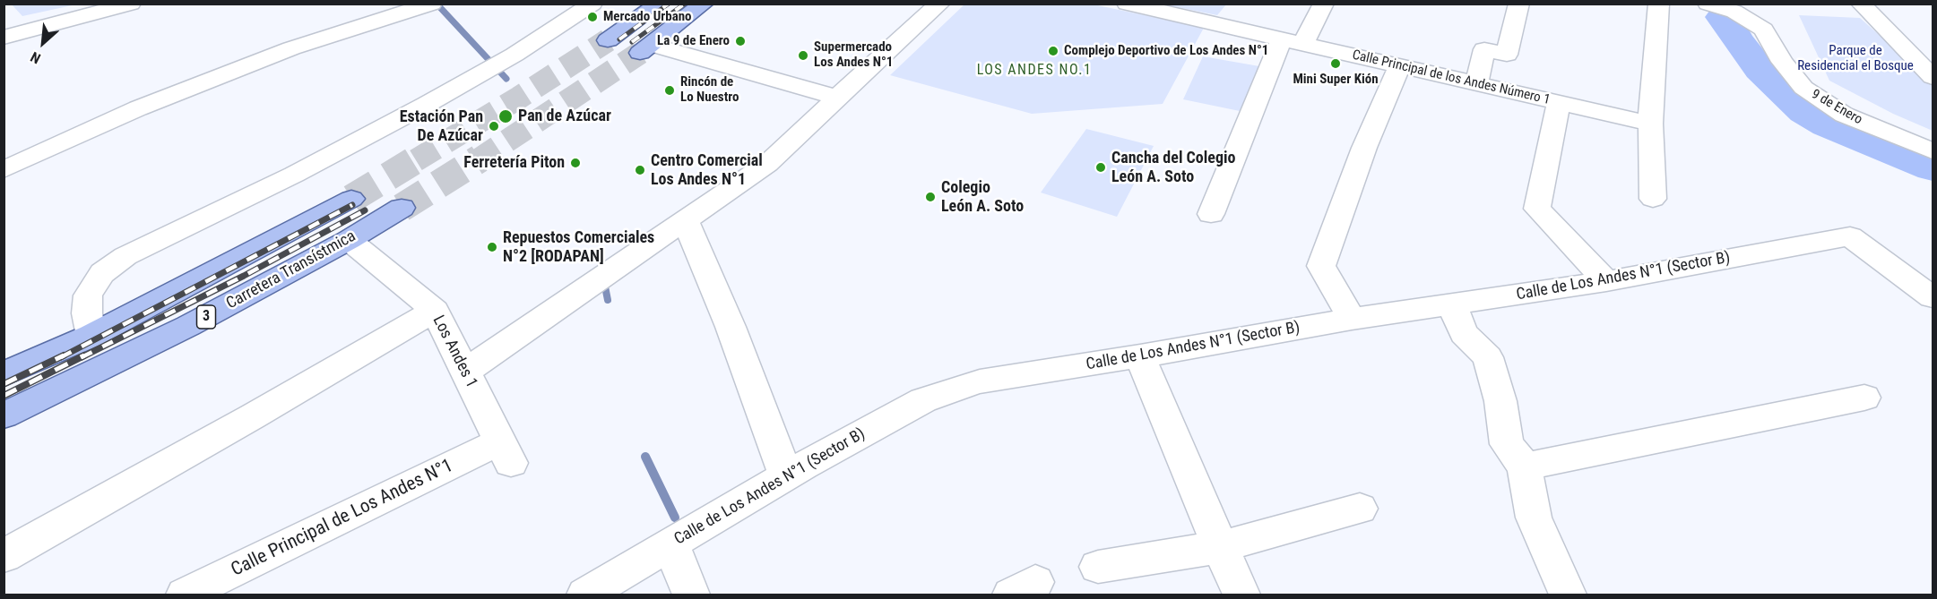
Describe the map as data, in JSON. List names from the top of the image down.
{
  "streets": {
    "main road": ["Carretera Transístmica", "3"],
    "street": [
      "Calle Principal de los Andes Número 1",
      "9 de Enero",
      "Calle de Los Andes N°1 (Sector B)",
      "Los Andes 1",
      "Calle Principal de Los Andes N°1"
    ]
  },
  "crossings": [
    ["Carretera Transístmica", "Los Andes 1"],
    ["Los Andes 1", "Calle Principal de Los Andes N°1"]
  ],
  "districts": ["LOS ANDES NO.1"],
  "parks": ["Parque de Residencial el Bosque"],
  "places": [
    "Mercado Urbano",
    "La 9 de Enero",
    "Complejo Deportivo de Los Andes N°1",
    "Supermercado Los Andes N°1",
    "Mini Super Kión",
    "Rincón de Lo Nuestro",
    "Pan de Azúcar",
    "Estación Pan De Azúcar",
    "Ferretería Piton",
    "Cancha del Colegio León A. Soto",
    "Centro Comercial Los Andes N°1",
    "Colegio León A. Soto",
    "Repuestos Comerciales N°2 [RODAPAN]"
  ],
  "north": "bottom left"
}
